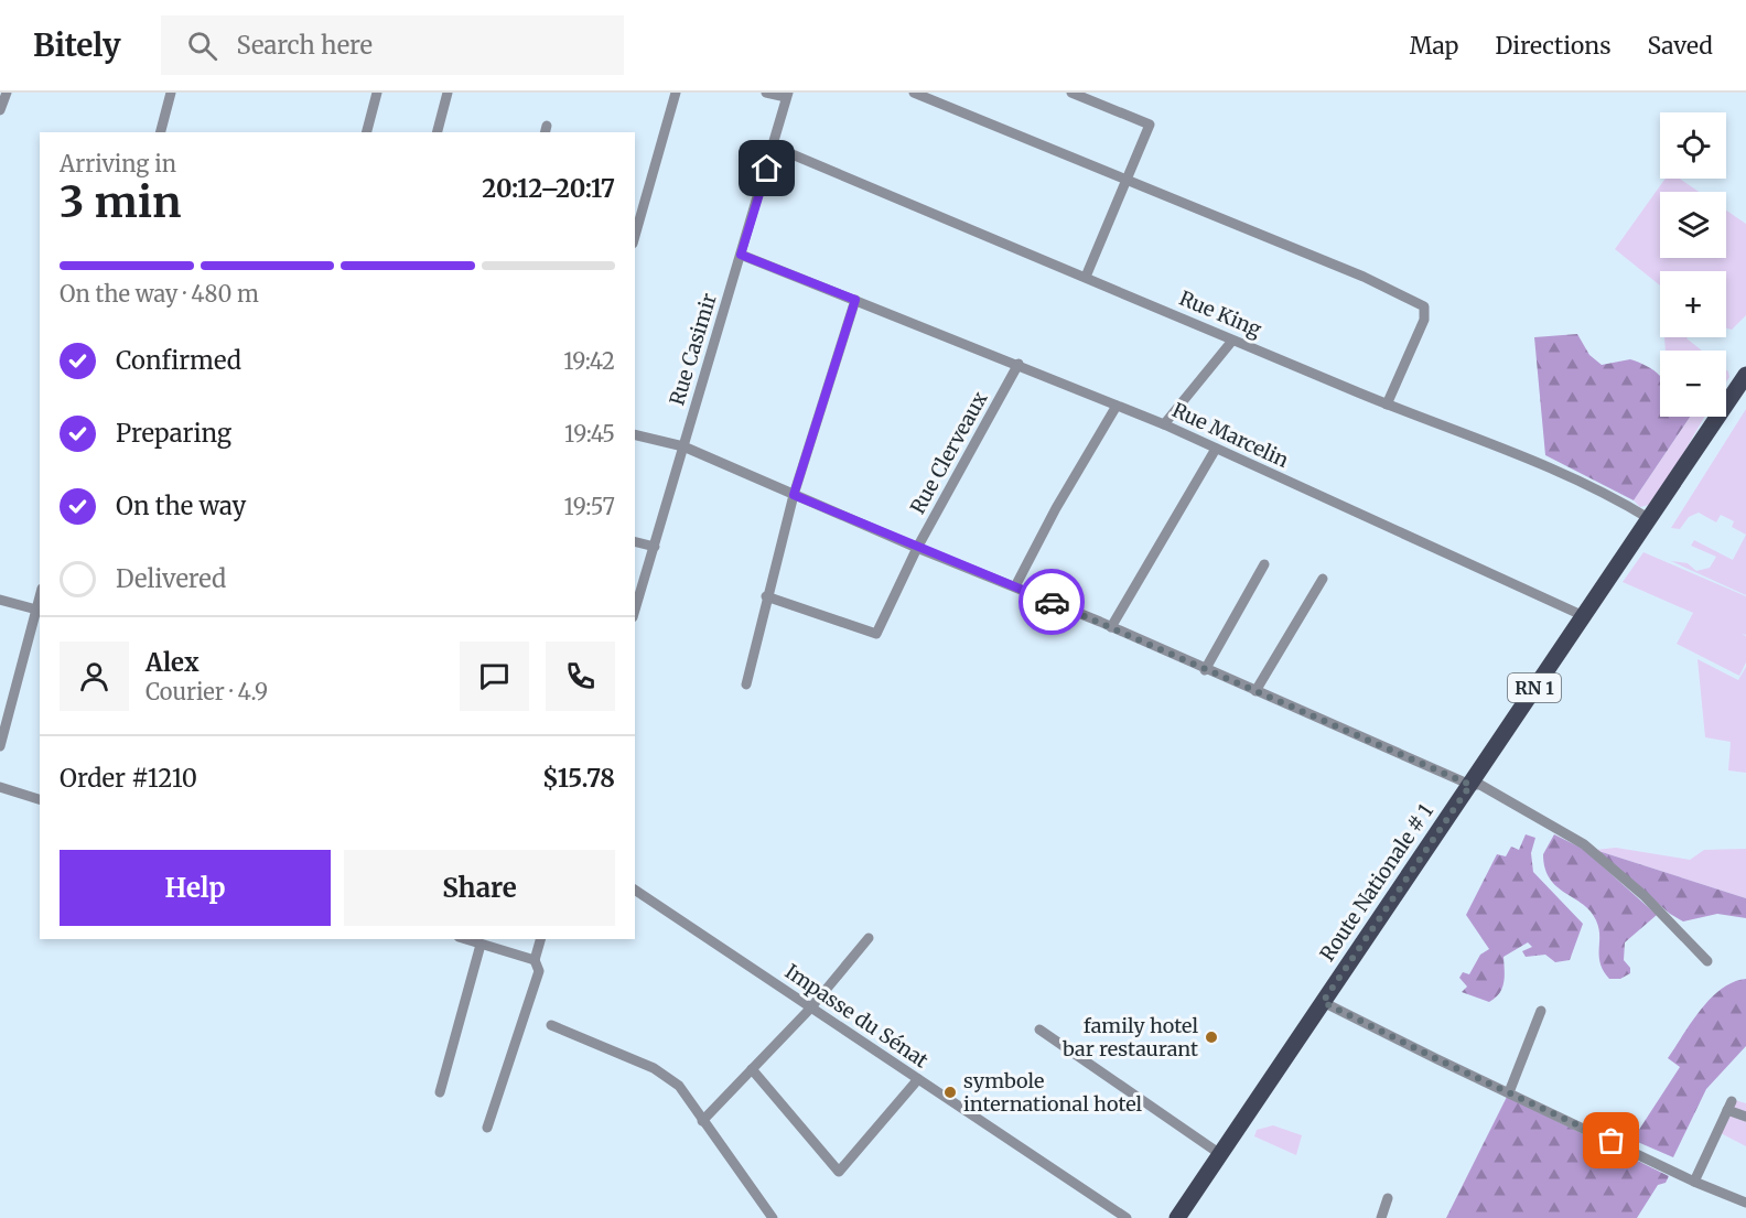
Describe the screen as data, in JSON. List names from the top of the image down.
{
  "streets": {
    "main road": ["RN 1", "Route Nationale # 1"],
    "street": [
      "Rue King",
      "Rue Casimir",
      "Rue Marcelin",
      "Rue Clerveaux",
      "Impasse du Sénat"
    ]
  },
  "crossings": [
    ["Rue King", "Rue Casimir"],
    ["Rue King", "Route Nationale # 1"],
    ["Rue Casimir", "Rue Marcelin"],
    ["Rue Marcelin", "Rue Clerveaux"],
    ["Rue Marcelin", "Route Nationale # 1"]
  ],
  "places": ["family hotel bar restaurant", "symbole international hotel"],
  "page": {
    "header": "Bitely",
    "search": "Search here",
    "nav": ["Map", "Directions", "Saved"],
    "map_buttons": ["+", "−"],
    "heading": ["3 min", "Arriving in", "20:12–20:17"],
    "panel": [
      "Alex",
      "Courier · 4.9",
      "Order #1210",
      "$15.78"
    ],
    "bar": "On the way · 480 m",
    "list": [
      ["Confirmed", "19:42"],
      ["Preparing", "19:45"],
      ["On the way", "19:57"],
      "Delivered"
    ],
    "buttons": ["Help", "Share"]
  }
}
